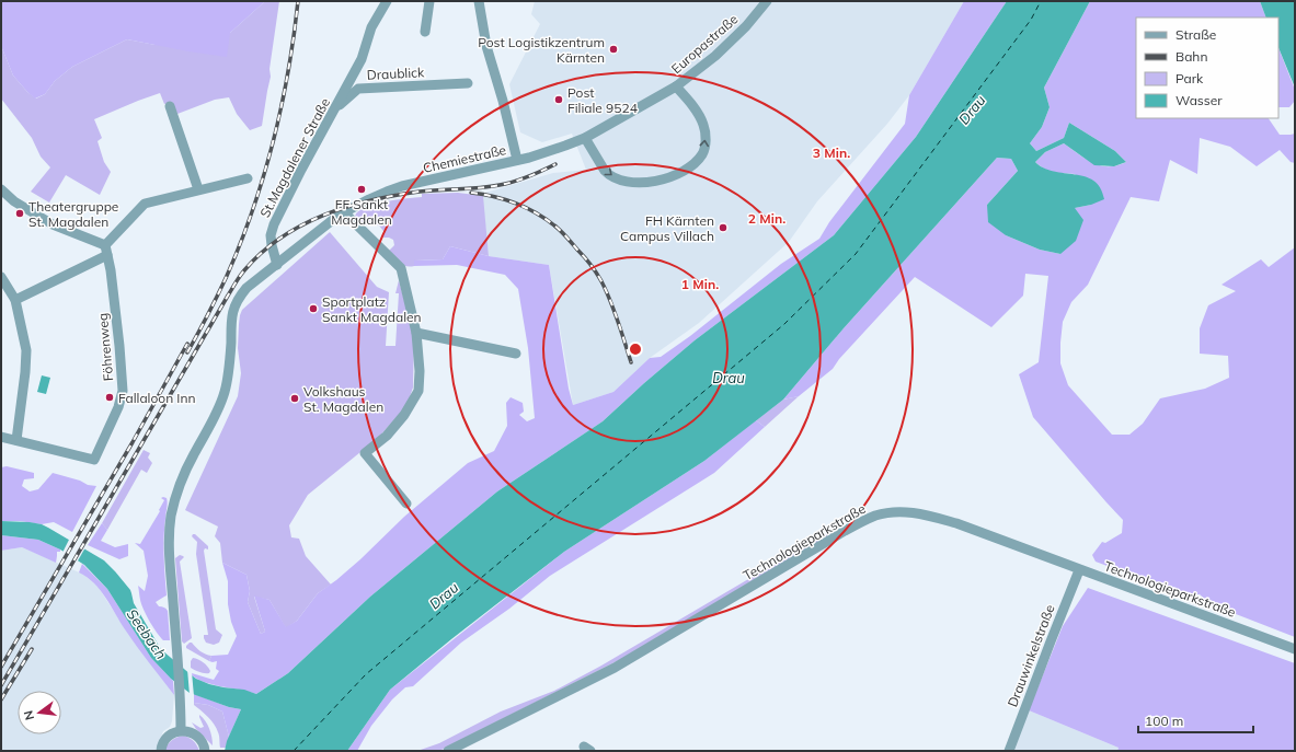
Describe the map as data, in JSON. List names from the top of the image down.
{
  "streets": {
    "street": [
      "Europastraße",
      "Draublick",
      "St.Magdalener Straße",
      "Chemiestraße",
      "Föhrenweg",
      "Technologieparkstraße",
      "Drauwinkelstraße"
    ]
  },
  "crossings": [
    ["Europastraße", "Chemiestraße"],
    ["Draublick", "St.Magdalener Straße"],
    ["St.Magdalener Straße", "Chemiestraße"],
    ["Technologieparkstraße", "Drauwinkelstraße"]
  ],
  "water": ["Drau", "Seebach"],
  "places": [
    "Post Logistikzentrum Kärnten",
    "Post Filiale 9524",
    "FF Sankt Magdalen",
    "Theatergruppe St. Magdalen",
    "FH Kärnten Campus Villach",
    "Sportplatz Sankt Magdalen",
    "Fallaloon Inn",
    "Volkshaus St. Magdalen"
  ],
  "legend": [
    "Straße",
    "Bahn",
    "Park",
    "Wasser"
  ],
  "scale_bar": "100 m",
  "north": "left",
  "rings": ["3 Min.", "2 Min.", "1 Min."]
}
